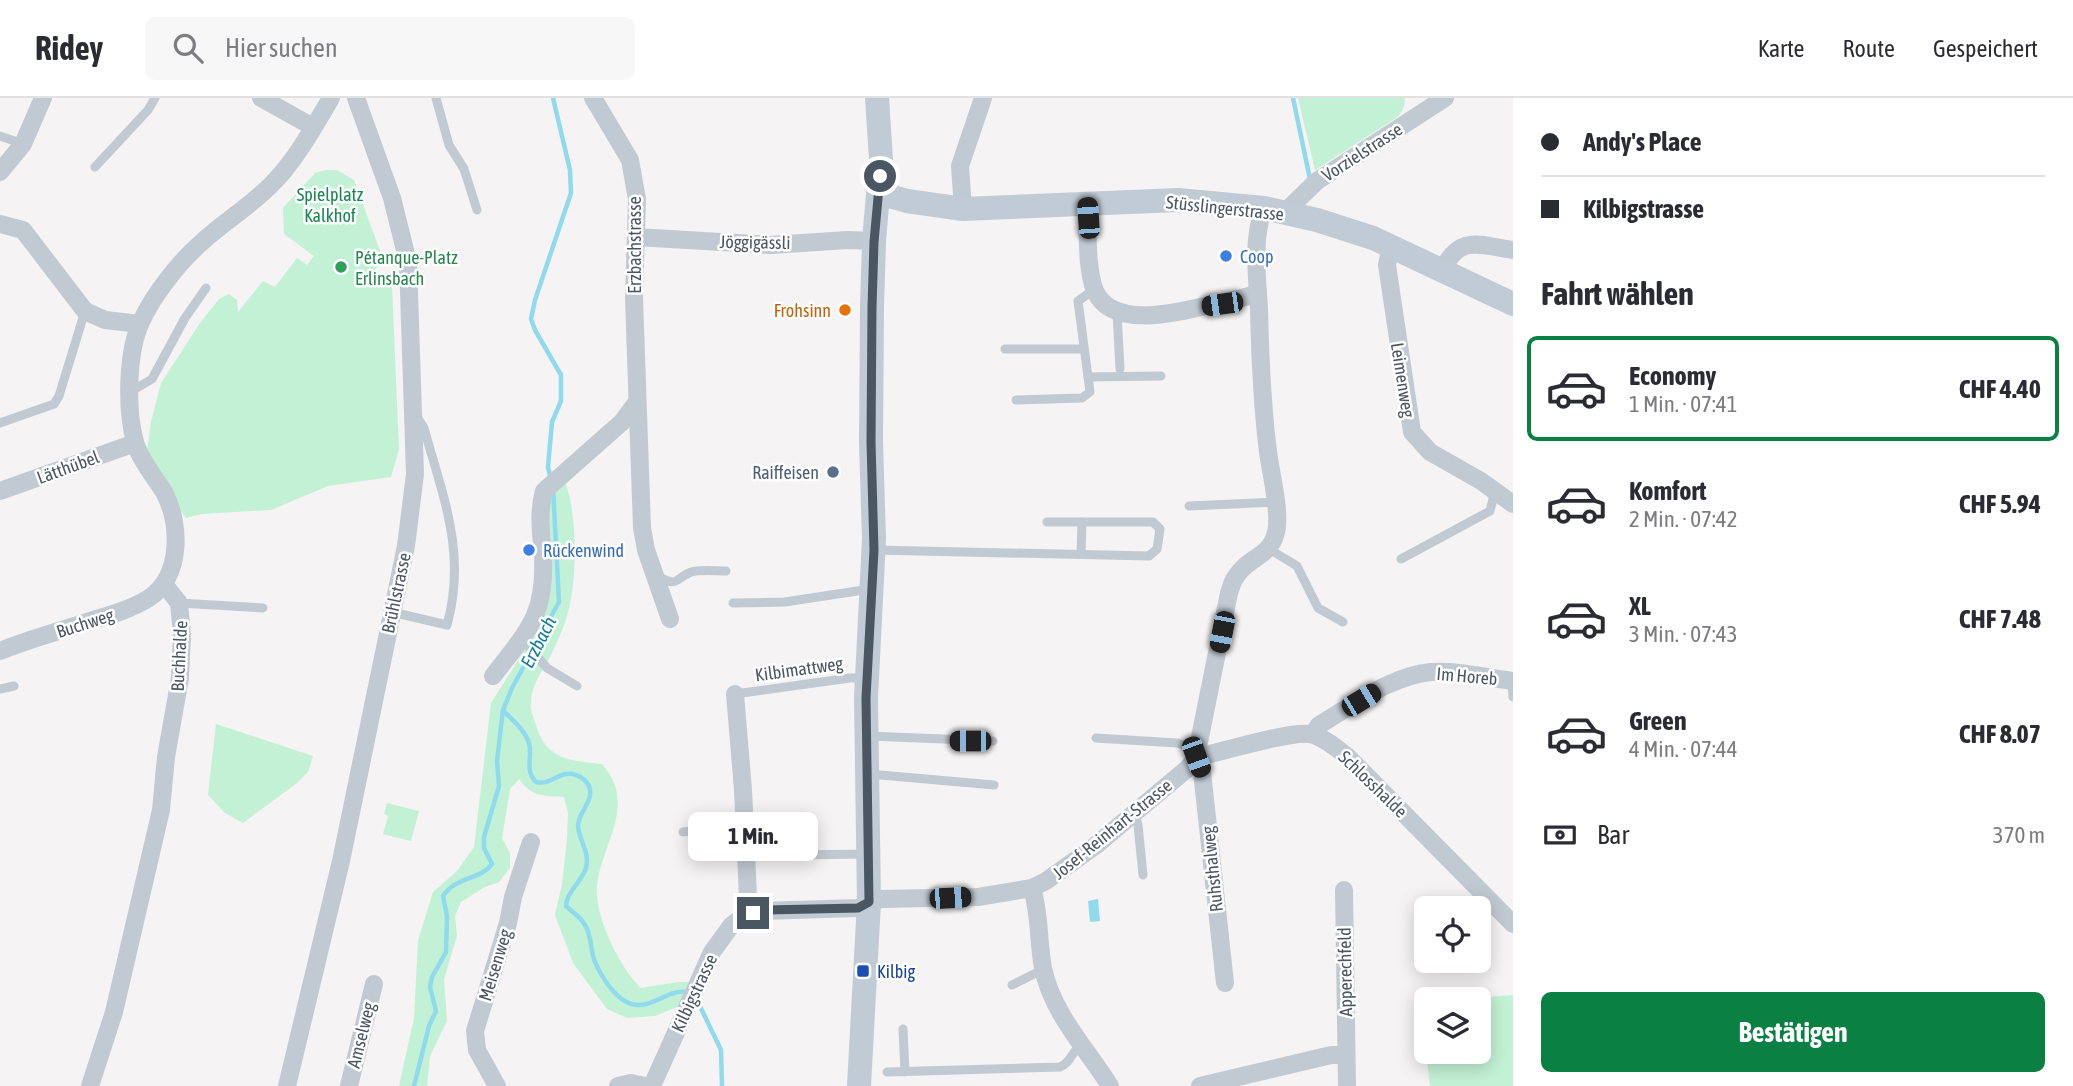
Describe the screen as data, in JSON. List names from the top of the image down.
{
  "streets": {
    "main road": ["Stüsslingerstrasse"],
    "street": [
      "Vorzielstrasse",
      "Jöggigässli",
      "Erzbachstrasse",
      "Leimenweg",
      "Lätthübel",
      "Brühlstrasse",
      "Buchweg",
      "Buchhalde",
      "Im Horeb",
      "Schlosshalde",
      "Josef-Reinhart-Strasse",
      "Ruhsthalweg",
      "Meisenweg",
      "Apperechfeld",
      "Kilbigstrasse",
      "Amselweg"
    ],
    "lane": ["Kilbimattweg"]
  },
  "crossings": [
    ["Vorzielstrasse", "Stüsslingerstrasse"],
    ["Stüsslingerstrasse", "Leimenweg"],
    ["Jöggigässli", "Erzbachstrasse"],
    ["Buchweg", "Buchhalde"],
    ["Im Horeb", "Schlosshalde"],
    ["Josef-Reinhart-Strasse", "Ruhsthalweg"]
  ],
  "water": ["Erzbach"],
  "parks": ["Spielplatz Kalkhof"],
  "places": {
    "other": [
      "Coop",
      "Pétanque-Platz Erlinsbach",
      "Frohsinn",
      "Raiffeisen",
      "Rückenwind"
    ],
    "transit": ["Kilbig"]
  },
  "page": {
    "header": "Ridey",
    "search": "Hier suchen",
    "nav": ["Karte", "Route", "Gespeichert"],
    "banner": ["Andy's Place", "Kilbigstrasse"],
    "heading": "Fahrt wählen",
    "list": [
      {
        "name": "Economy",
        "note": "1 Min. · 07:41",
        "value": "CHF 4.40"
      },
      {
        "name": "Komfort",
        "note": "2 Min. · 07:42",
        "value": "CHF 5.94"
      },
      {
        "name": "XL",
        "note": "3 Min. · 07:43",
        "value": "CHF 7.48"
      },
      {
        "name": "Green",
        "note": "4 Min. · 07:44",
        "value": "CHF 8.07"
      }
    ],
    "pay": ["Bar", "370 m"],
    "bubble": "1 Min.",
    "buttons": "Bestätigen"
  }
}
